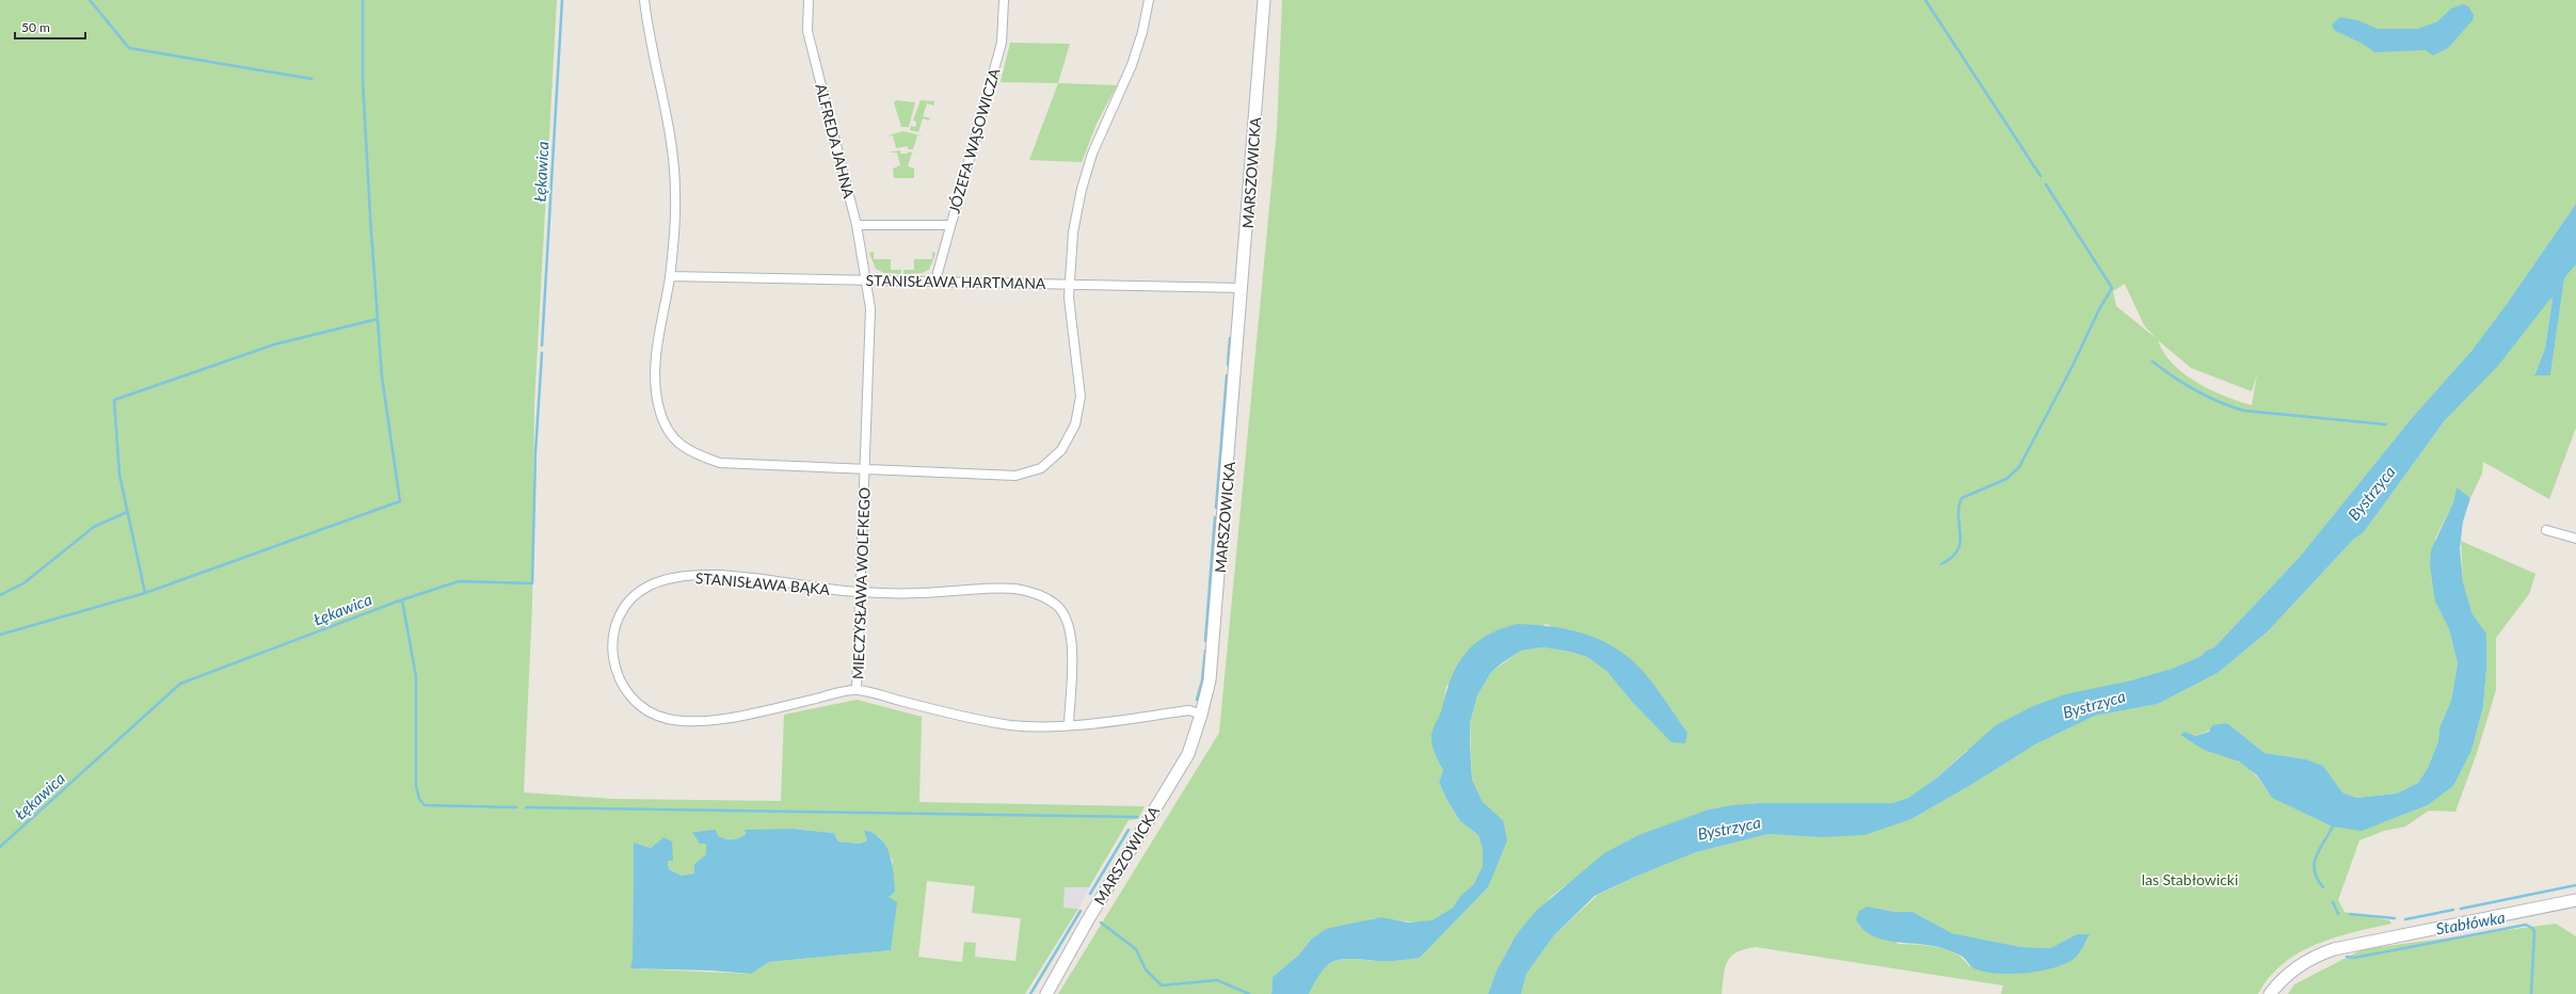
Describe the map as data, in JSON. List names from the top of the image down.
{
  "streets": {
    "street": [
      "ALFREDA JAHNA",
      "JÓZEFA WĄSOWICZA",
      "MARSZOWICKA",
      "STANISŁAWA HARTMANA",
      "STANISŁAWA BĄKA",
      "MIECZYSŁAWA WOLFKEGO"
    ]
  },
  "crossings": [
    ["ALFREDA JAHNA", "STANISŁAWA HARTMANA"],
    ["ALFREDA JAHNA", "MIECZYSŁAWA WOLFKEGO"],
    ["JÓZEFA WĄSOWICZA", "STANISŁAWA HARTMANA"],
    ["MARSZOWICKA", "STANISŁAWA HARTMANA"],
    ["MARSZOWICKA", "MIECZYSŁAWA WOLFKEGO"],
    ["STANISŁAWA HARTMANA", "MIECZYSŁAWA WOLFKEGO"],
    ["STANISŁAWA BĄKA", "MIECZYSŁAWA WOLFKEGO"]
  ],
  "water": ["Łękawica", "Bystrzyca", "Stabłówka"],
  "parks": ["las Stabłowicki"],
  "scale_bar": "50 m"
}
